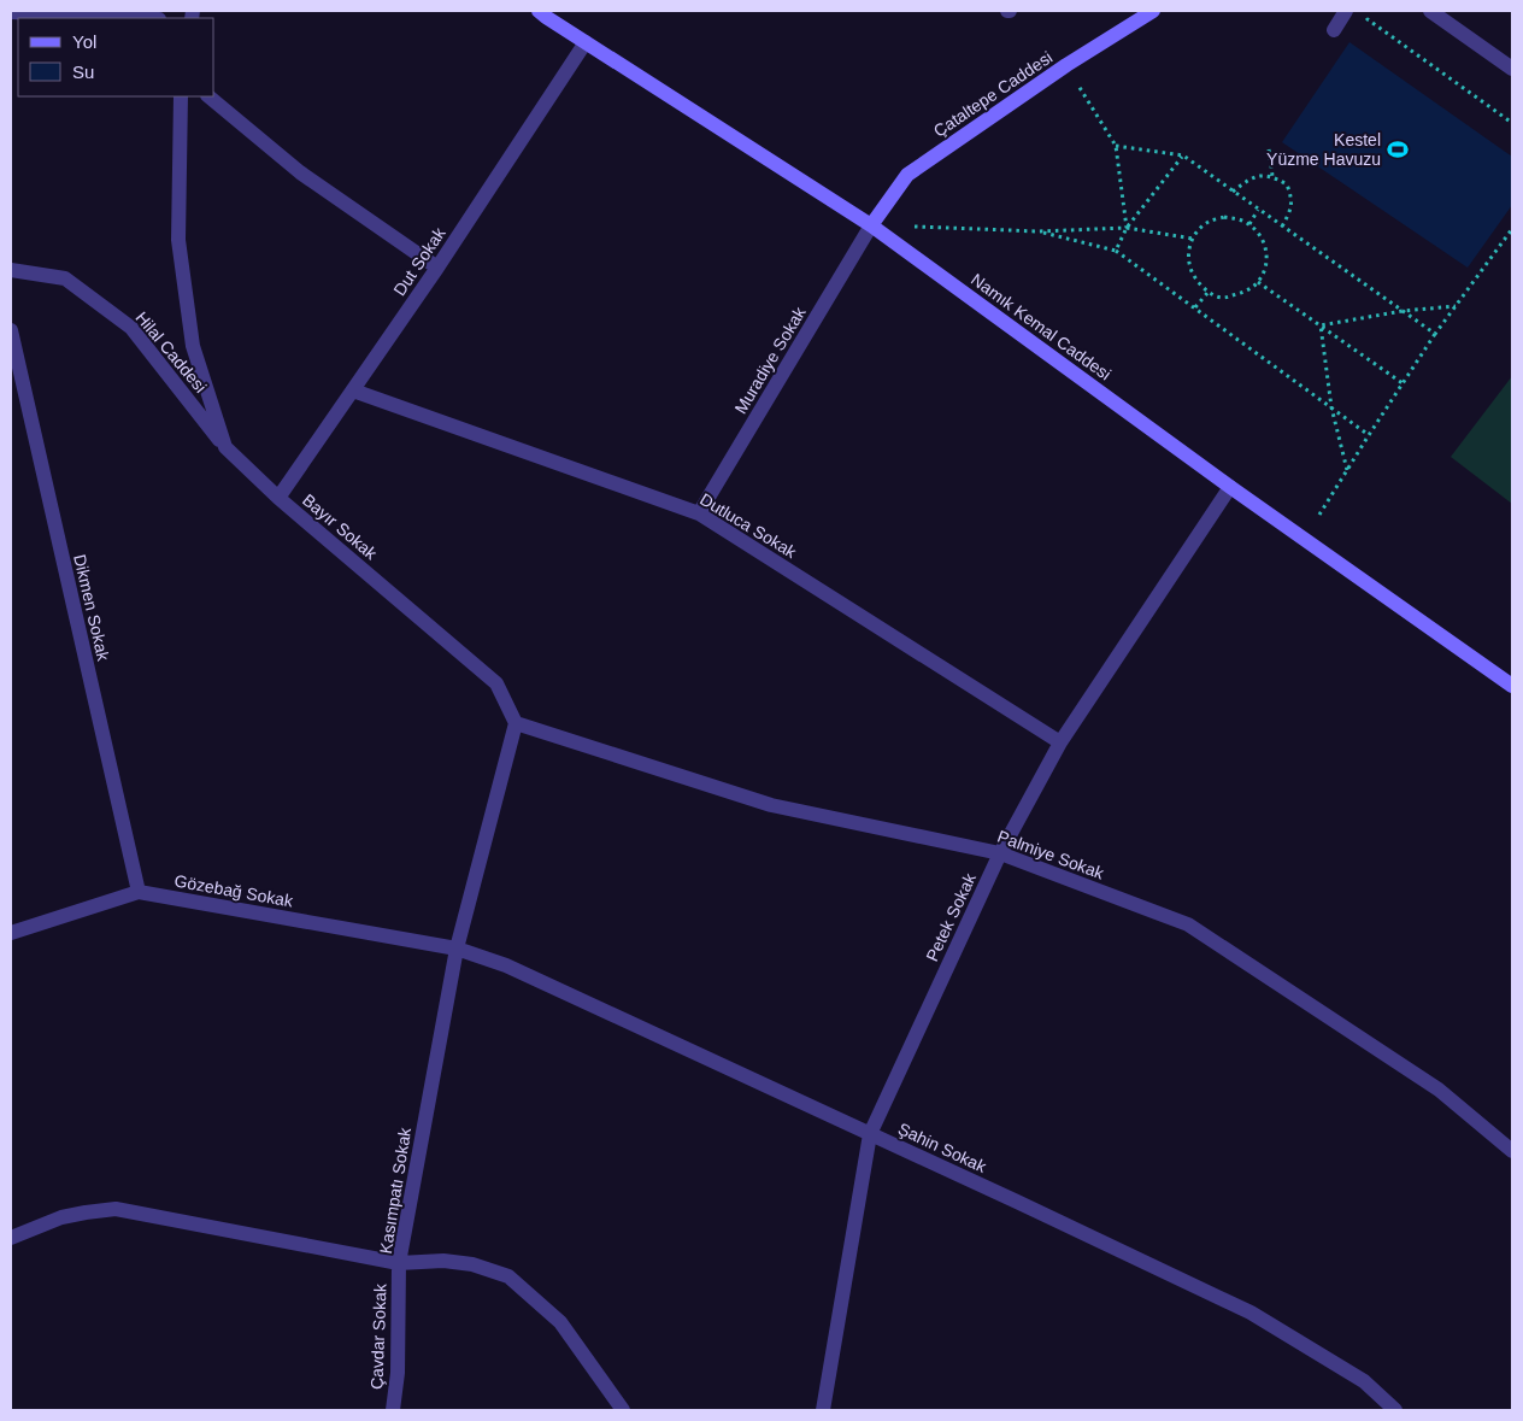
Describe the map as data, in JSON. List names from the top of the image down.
{
  "streets": {
    "main road": ["Çataltepe Caddesi", "Namık Kemal Caddesi"],
    "street": [
      "Dut Sokak",
      "Hilal Caddesi",
      "Muradiye Sokak",
      "Dutluca Sokak",
      "Bayır Sokak",
      "Dikmen Sokak",
      "Palmiye Sokak",
      "Gözebağ Sokak",
      "Petek Sokak",
      "Şahin Sokak",
      "Kasımpatı Sokak",
      "Çavdar Sokak"
    ]
  },
  "crossings": [
    ["Çataltepe Caddesi", "Namık Kemal Caddesi"],
    ["Çataltepe Caddesi", "Muradiye Sokak"],
    ["Dut Sokak", "Namık Kemal Caddesi"],
    ["Dut Sokak", "Dutluca Sokak"],
    ["Dut Sokak", "Bayır Sokak"],
    ["Namık Kemal Caddesi", "Muradiye Sokak"],
    ["Namık Kemal Caddesi", "Petek Sokak"],
    ["Hilal Caddesi", "Bayır Sokak"],
    ["Muradiye Sokak", "Dutluca Sokak"],
    ["Dutluca Sokak", "Petek Sokak"],
    ["Bayır Sokak", "Palmiye Sokak"],
    ["Dikmen Sokak", "Gözebağ Sokak"],
    ["Palmiye Sokak", "Petek Sokak"],
    ["Gözebağ Sokak", "Şahin Sokak"],
    ["Gözebağ Sokak", "Kasımpatı Sokak"],
    ["Petek Sokak", "Şahin Sokak"],
    ["Şahin Sokak", "Kasımpatı Sokak"],
    ["Kasımpatı Sokak", "Çavdar Sokak"]
  ],
  "places": {
    "sports": ["Kestel Yüzme Havuzu"]
  },
  "legend": ["Yol", "Su"]
}
